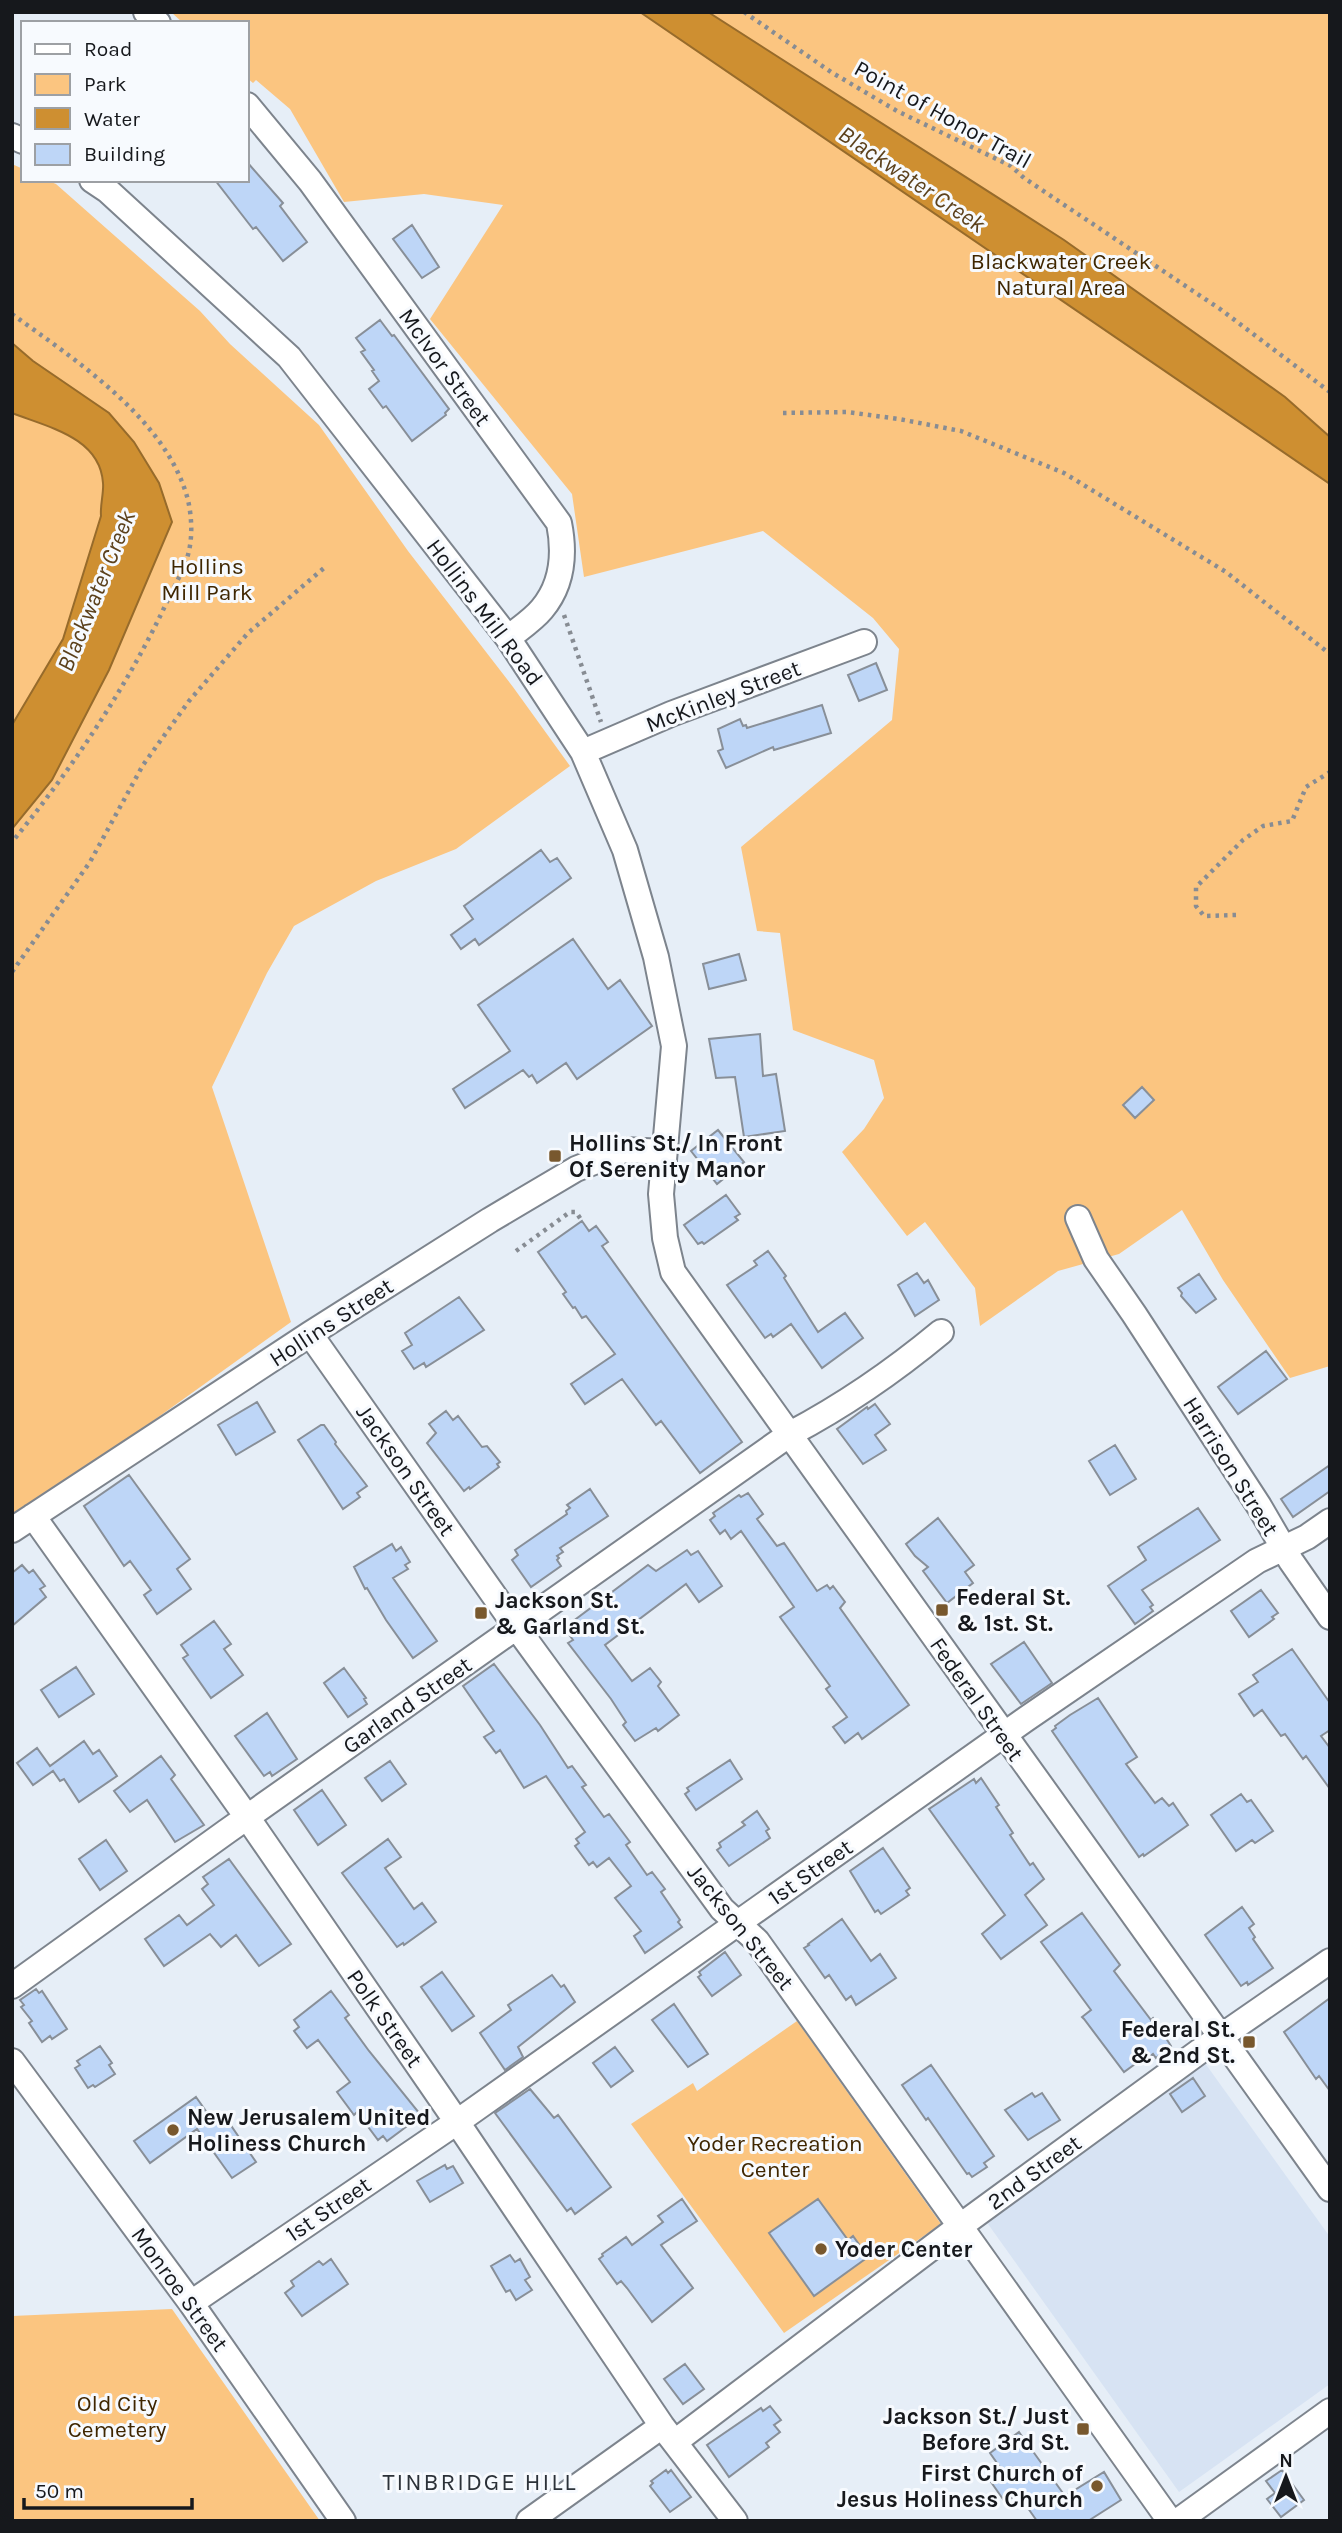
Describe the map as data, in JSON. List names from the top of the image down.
{
  "streets": {
    "street": [
      "McIvor Street",
      "Hollins Mill Road",
      "McKinley Street",
      "Hollins Street",
      "Harrison Street",
      "Jackson Street",
      "Federal Street",
      "Garland Street",
      "1st Street",
      "Polk Street",
      "2nd Street",
      "Monroe Street"
    ],
    "path": ["Point of Honor Trail"]
  },
  "crossings": [
    ["McIvor Street", "Hollins Mill Road"],
    ["Hollins Mill Road", "McKinley Street"],
    ["Hollins Mill Road", "Hollins Street"],
    ["Hollins Mill Road", "Federal Street"],
    ["Hollins Street", "Jackson Street"],
    ["Hollins Street", "Federal Street"],
    ["Hollins Street", "Polk Street"],
    ["Harrison Street", "1st Street"],
    ["Jackson Street", "Garland Street"],
    ["Jackson Street", "1st Street"],
    ["Jackson Street", "2nd Street"],
    ["Federal Street", "Garland Street"],
    ["Federal Street", "1st Street"],
    ["Federal Street", "2nd Street"],
    ["Garland Street", "Polk Street"],
    ["1st Street", "Polk Street"],
    ["1st Street", "Monroe Street"],
    ["Polk Street", "2nd Street"]
  ],
  "districts": ["TINBRIDGE HILL"],
  "water": ["Blackwater Creek"],
  "parks": [
    "Blackwater Creek Natural Area",
    "Hollins Mill Park",
    "Yoder Recreation Center",
    "Old City Cemetery"
  ],
  "places": {
    "transit": [
      "Hollins St./ In Front Of Serenity Manor",
      "Federal St. & 1st. St.",
      "Jackson St. & Garland St.",
      "Federal St. & 2nd St.",
      "Jackson St./ Just Before 3rd St."
    ],
    "other": ["New Jerusalem United Holiness Church", "Yoder Center", "First Church of Jesus Holiness Church"]
  },
  "legend": [
    "Road",
    "Park",
    "Water",
    "Building"
  ],
  "scale_bar": "50 m",
  "north": "top"
}
